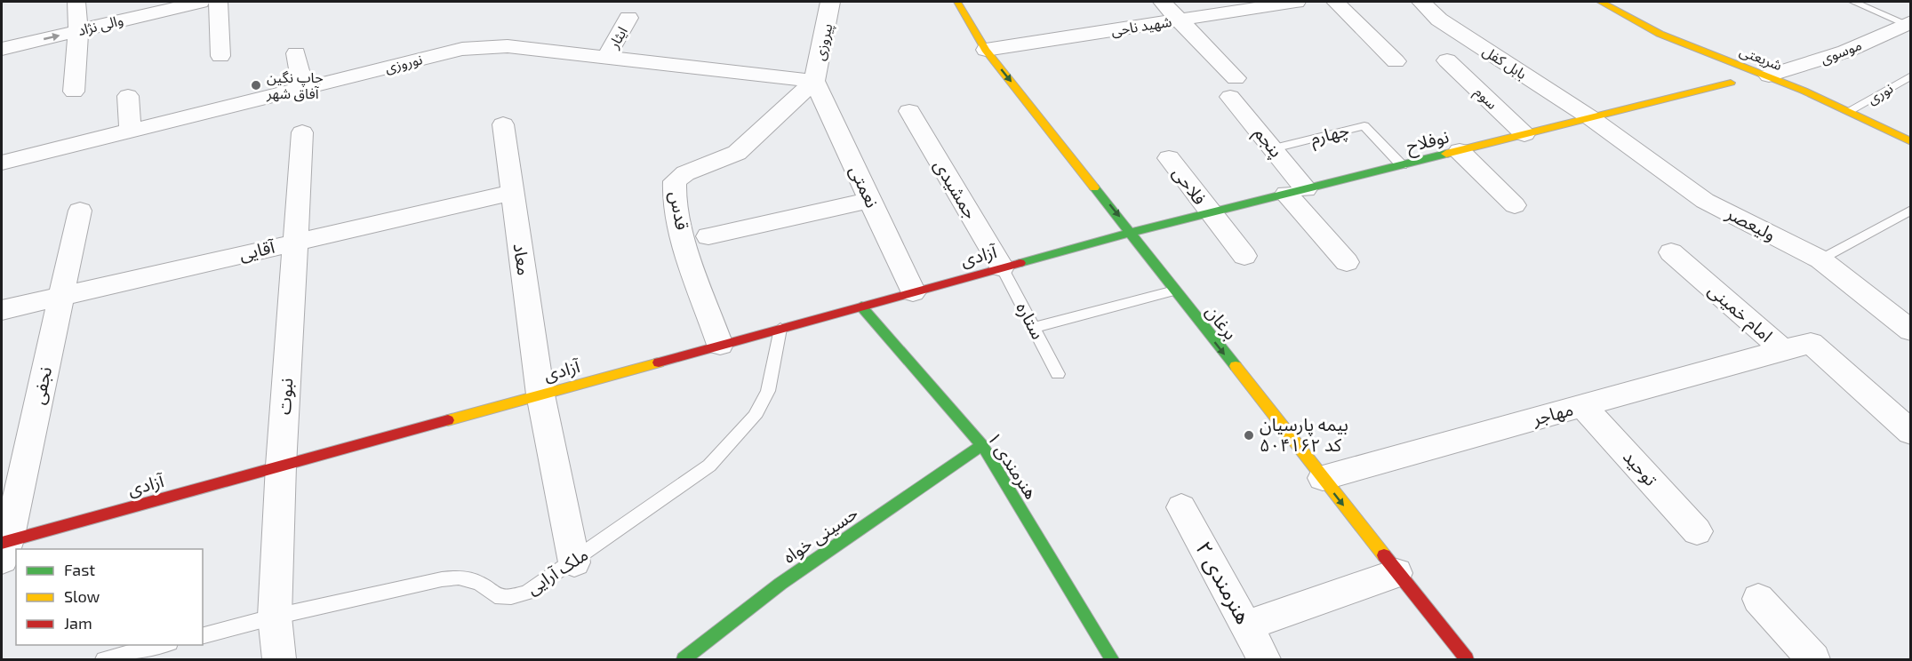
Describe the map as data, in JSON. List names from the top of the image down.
{
  "streets": {
    "street": [
      "والی نژاد",
      "شهید ناحی",
      "ایثار",
      "پیروزی",
      "موسوی",
      "شریعتی",
      "بابل کفل",
      "نوروزی",
      "سوم",
      "نوفلاح",
      "پنجم",
      "فلاحی",
      "نعمتی",
      "جمشیدی",
      "قدس",
      "ولیعصر",
      "آقایی",
      "آزادی",
      "معاد",
      "امام خمینی",
      "برغان",
      "نجفی",
      "نبوت",
      "مهاجر",
      "هنرمندی ۱",
      "توحید",
      "حسینی خواه",
      "هنرمندی ۲"
    ],
    "lane": [
      "نوری",
      "چهارم",
      "ستاره",
      "ملک آرایی"
    ]
  },
  "crossings": [
    ["شهید ناحی", "پنجم"],
    ["شهید ناحی", "برغان"],
    ["ایثار", "نوروزی"],
    ["پیروزی", "نوروزی"],
    ["پیروزی", "نعمتی"],
    ["پیروزی", "قدس"],
    ["موسوی", "شریعتی"],
    ["شریعتی", "نوری"],
    ["بابل کفل", "نوفلاح"],
    ["بابل کفل", "ولیعصر"],
    ["نوروزی", "نعمتی"],
    ["نوروزی", "قدس"],
    ["سوم", "نوفلاح"],
    ["چهارم", "نوفلاح"],
    ["چهارم", "پنجم"],
    ["نوفلاح", "پنجم"],
    ["نوفلاح", "فلاحی"],
    ["نوفلاح", "ولیعصر"],
    ["نوفلاح", "آزادی"],
    ["نوفلاح", "برغان"],
    ["نعمتی", "قدس"],
    ["نعمتی", "آزادی"],
    ["جمشیدی", "آزادی"],
    ["جمشیدی", "ستاره"],
    ["قدس", "آزادی"],
    ["آقایی", "معاد"],
    ["آقایی", "نجفی"],
    ["آقایی", "نبوت"],
    ["آزادی", "معاد"],
    ["آزادی", "ستاره"],
    ["آزادی", "برغان"],
    ["آزادی", "نجفی"],
    ["آزادی", "نبوت"],
    ["آزادی", "هنرمندی ۱"],
    ["آزادی", "ملک آرایی"],
    ["معاد", "ملک آرایی"],
    ["امام خمینی", "مهاجر"],
    ["برغان", "مهاجر"],
    ["نبوت", "ملک آرایی"],
    ["مهاجر", "توحید"],
    ["هنرمندی ۱", "حسینی خواه"]
  ],
  "one_way": ["والی نژاد", "برغان"],
  "places": ["چاپ نگین آفاق شهر", "بیمه پارسیان کد ۵۰۴۱۶۲"],
  "legend": ["Fast", "Slow", "Jam"]
}
